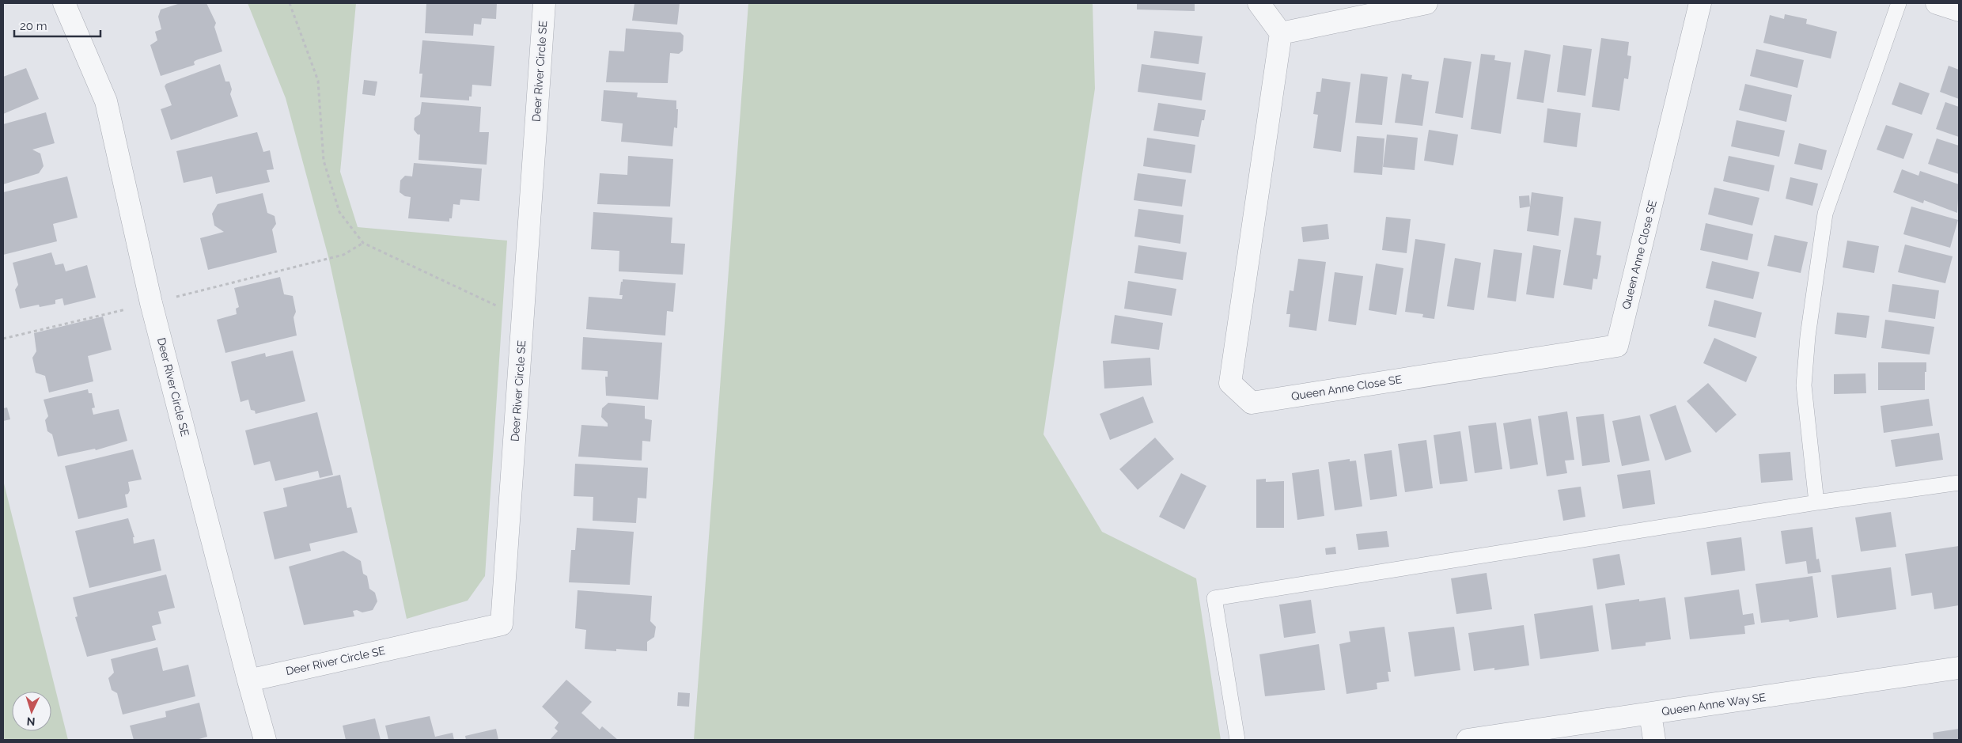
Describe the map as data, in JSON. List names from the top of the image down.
{
  "streets": {
    "street": ["Deer River Circle SE", "Queen Anne Close SE", "Queen Anne Way SE"]
  },
  "scale_bar": "20 m",
  "north": "bottom"
}
